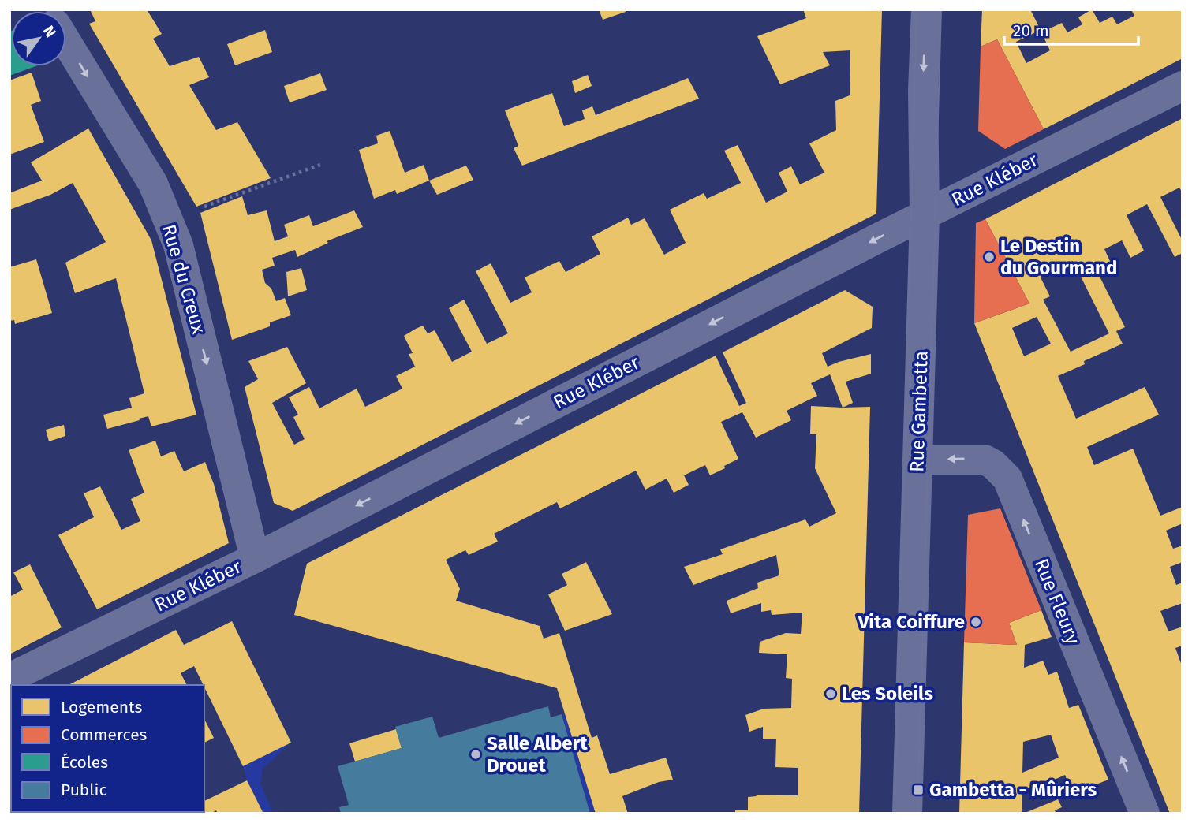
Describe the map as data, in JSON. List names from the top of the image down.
{
  "streets": {
    "street": [
      "Rue Kléber",
      "Rue du Creux",
      "Rue Gambetta",
      "Rue Fleury"
    ]
  },
  "crossings": [
    ["Rue Kléber", "Rue du Creux"],
    ["Rue Kléber", "Rue Gambetta"],
    ["Rue Gambetta", "Rue Fleury"]
  ],
  "one_way": ["Rue Kléber", "Rue du Creux", "Rue Fleury"],
  "places": {
    "other": [
      "Le Destin du Gourmand",
      "Vita Coiffure",
      "Les Soleils",
      "Salle Albert Drouet"
    ],
    "transit": ["Gambetta - Mûriers"]
  },
  "legend": [
    "Logements",
    "Commerces",
    "Écoles",
    "Public"
  ],
  "scale_bar": "20 m",
  "north": "top right"
}
